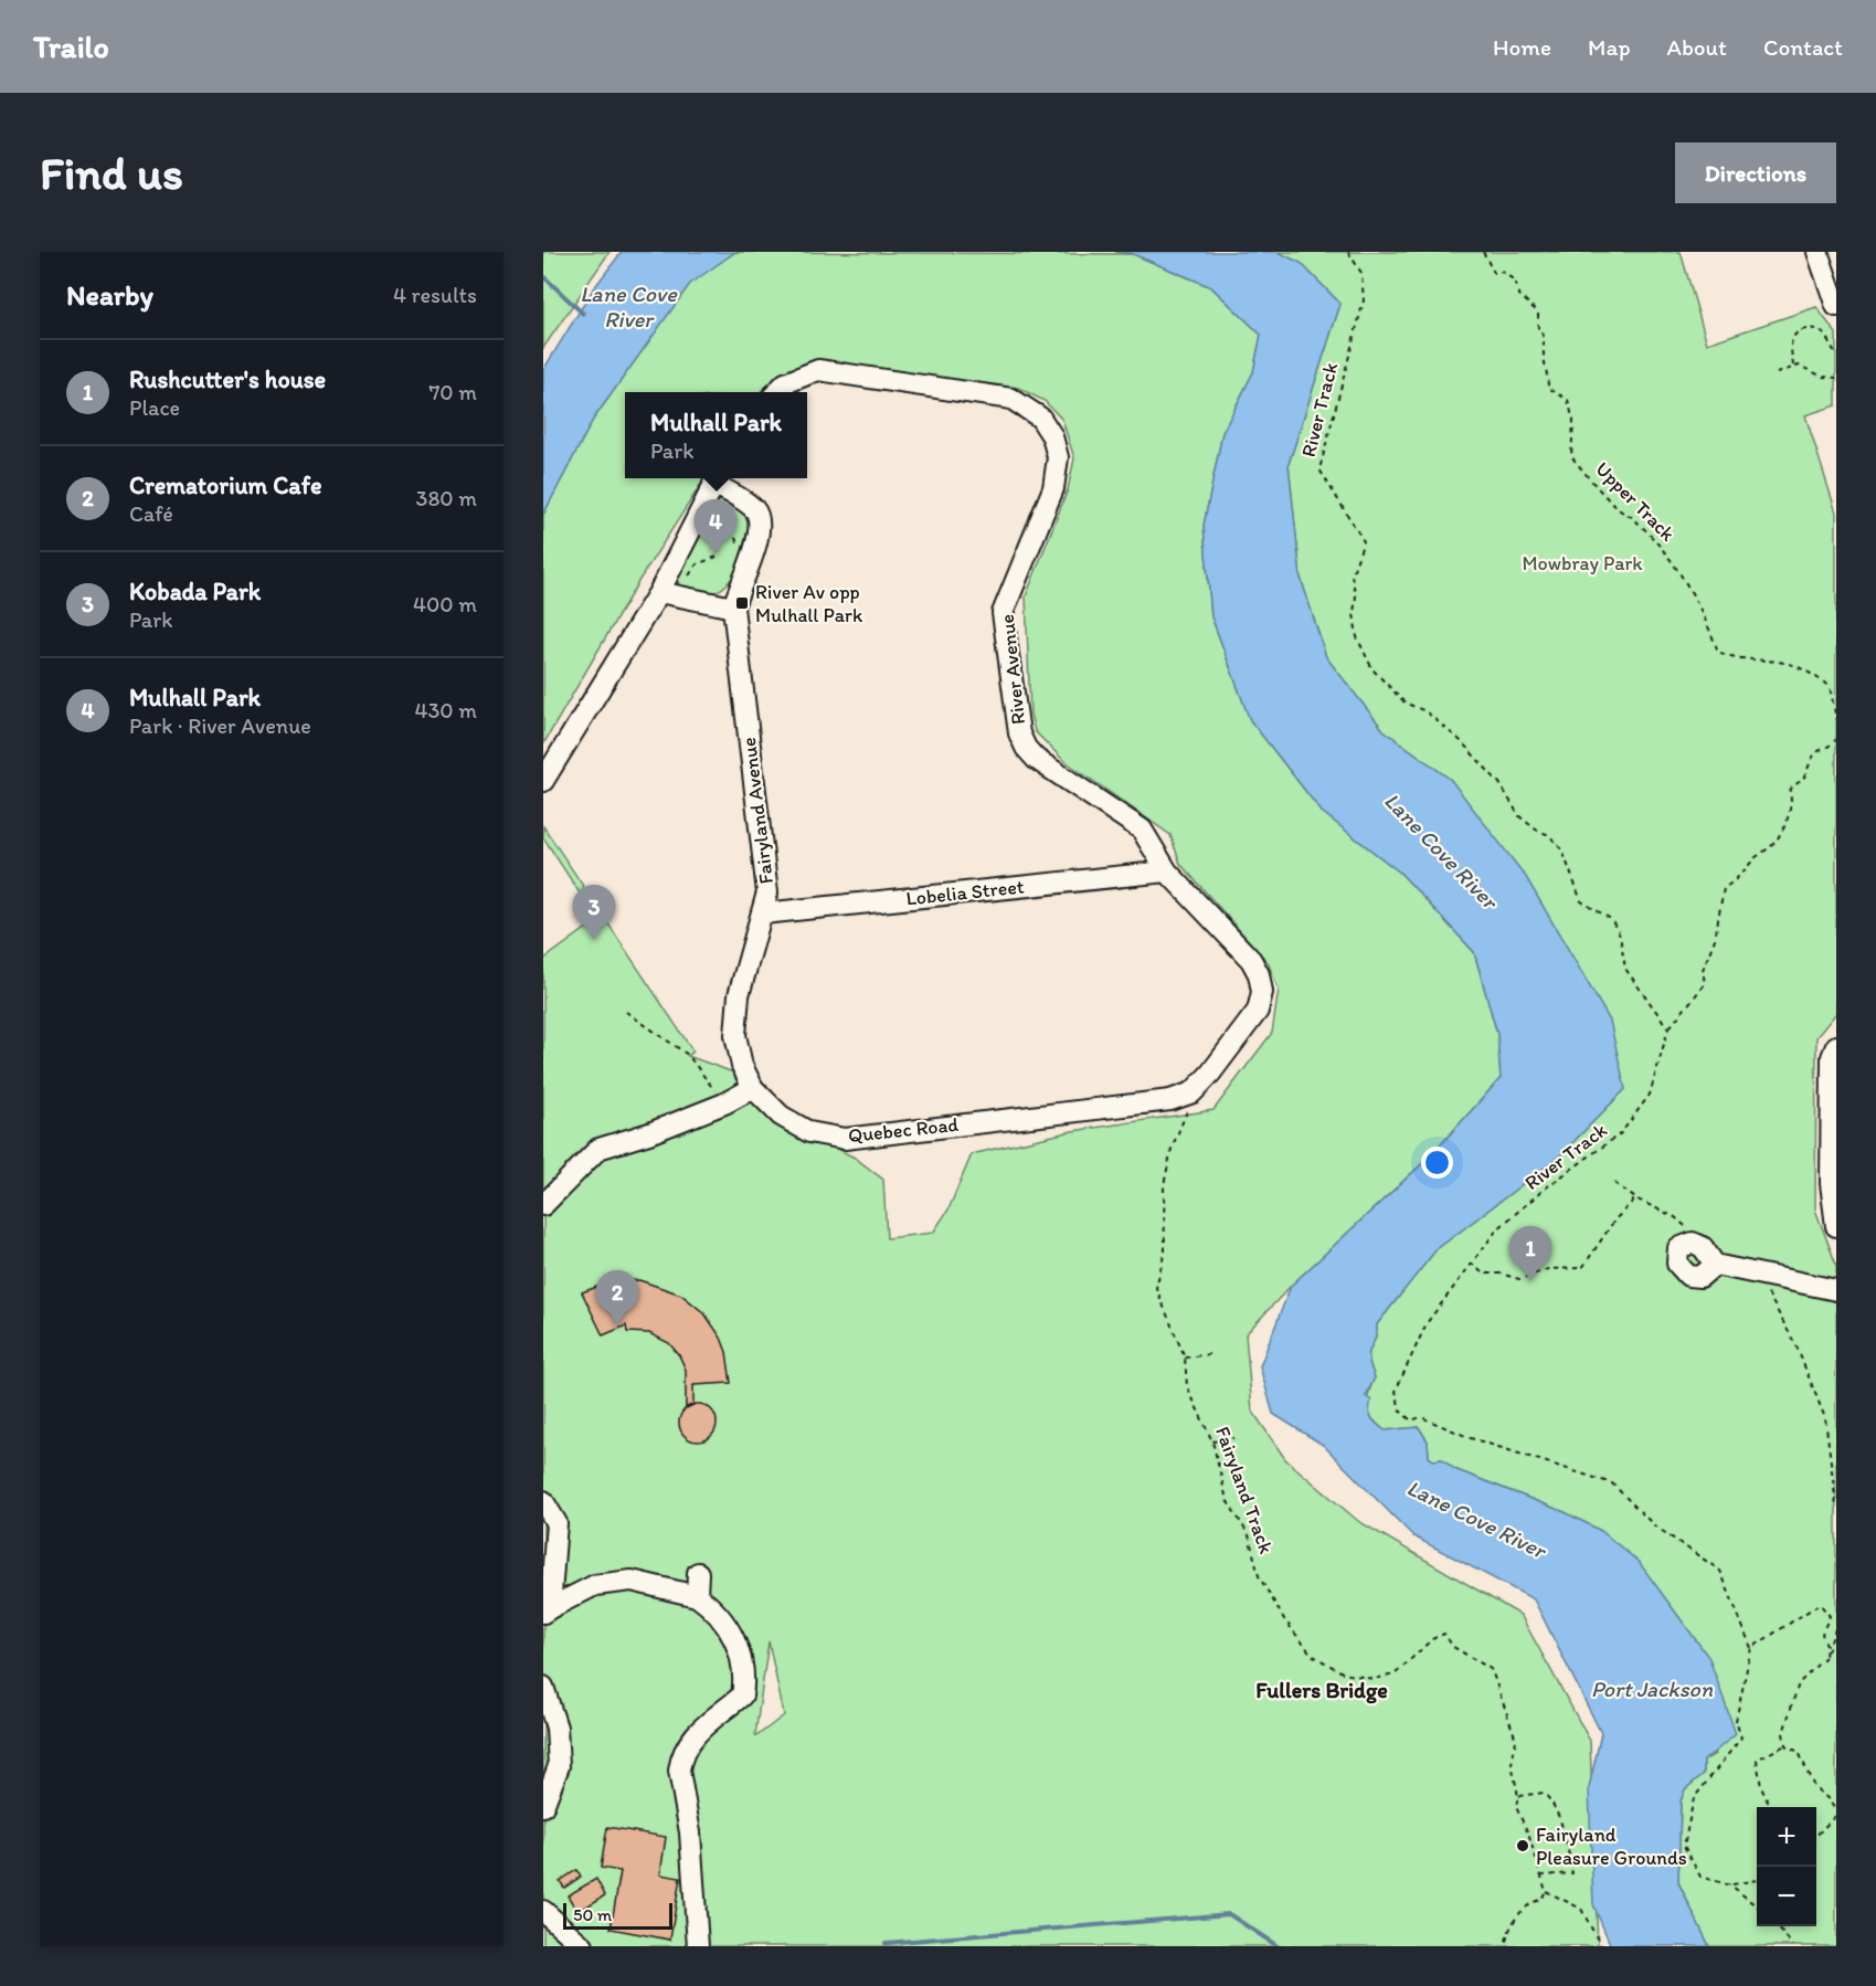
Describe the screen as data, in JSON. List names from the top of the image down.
{
  "streets": {
    "street": [
      "River Avenue",
      "Fairyland Avenue",
      "Lobelia Street",
      "Quebec Road"
    ],
    "path": ["River Track", "Upper Track", "Fairyland Track"]
  },
  "crossings": [
    ["River Avenue", "Lobelia Street"],
    ["River Avenue", "Quebec Road"],
    ["River Avenue", "Fairyland Track"],
    ["Fairyland Avenue", "Lobelia Street"],
    ["Fairyland Avenue", "Quebec Road"],
    ["Quebec Road", "Fairyland Track"]
  ],
  "districts": ["Fullers Bridge"],
  "water": ["Lane Cove River", "Port Jackson"],
  "parks": ["Mowbray Park"],
  "places": {
    "transit": ["River Av opp Mulhall Park"],
    "other": ["Fairyland Pleasure Grounds"]
  },
  "scale_bar": "50 m",
  "page": {
    "header": "Trailo",
    "nav": [
      "Home",
      "Map",
      "About",
      "Contact"
    ],
    "buttons": "Directions",
    "title": "Find us",
    "heading": ["Nearby", "4 results"],
    "list": [
      {
        "mark": "1",
        "name": "Rushcutter's house",
        "note": "Place",
        "value": "70 m"
      },
      {
        "mark": "2",
        "name": "Crematorium Cafe",
        "note": "Café",
        "value": "380 m"
      },
      {
        "mark": "3",
        "name": "Kobada Park",
        "note": "Park",
        "value": "400 m"
      },
      {
        "mark": "4",
        "name": "Mulhall Park",
        "note": "Park · River Avenue",
        "value": "430 m"
      }
    ],
    "popup": ["Mulhall Park", "Park"],
    "pins": [
      "4",
      "3",
      "1",
      "2"
    ],
    "map_buttons": ["+", "−"],
    "scale": "50 m"
  }
}
